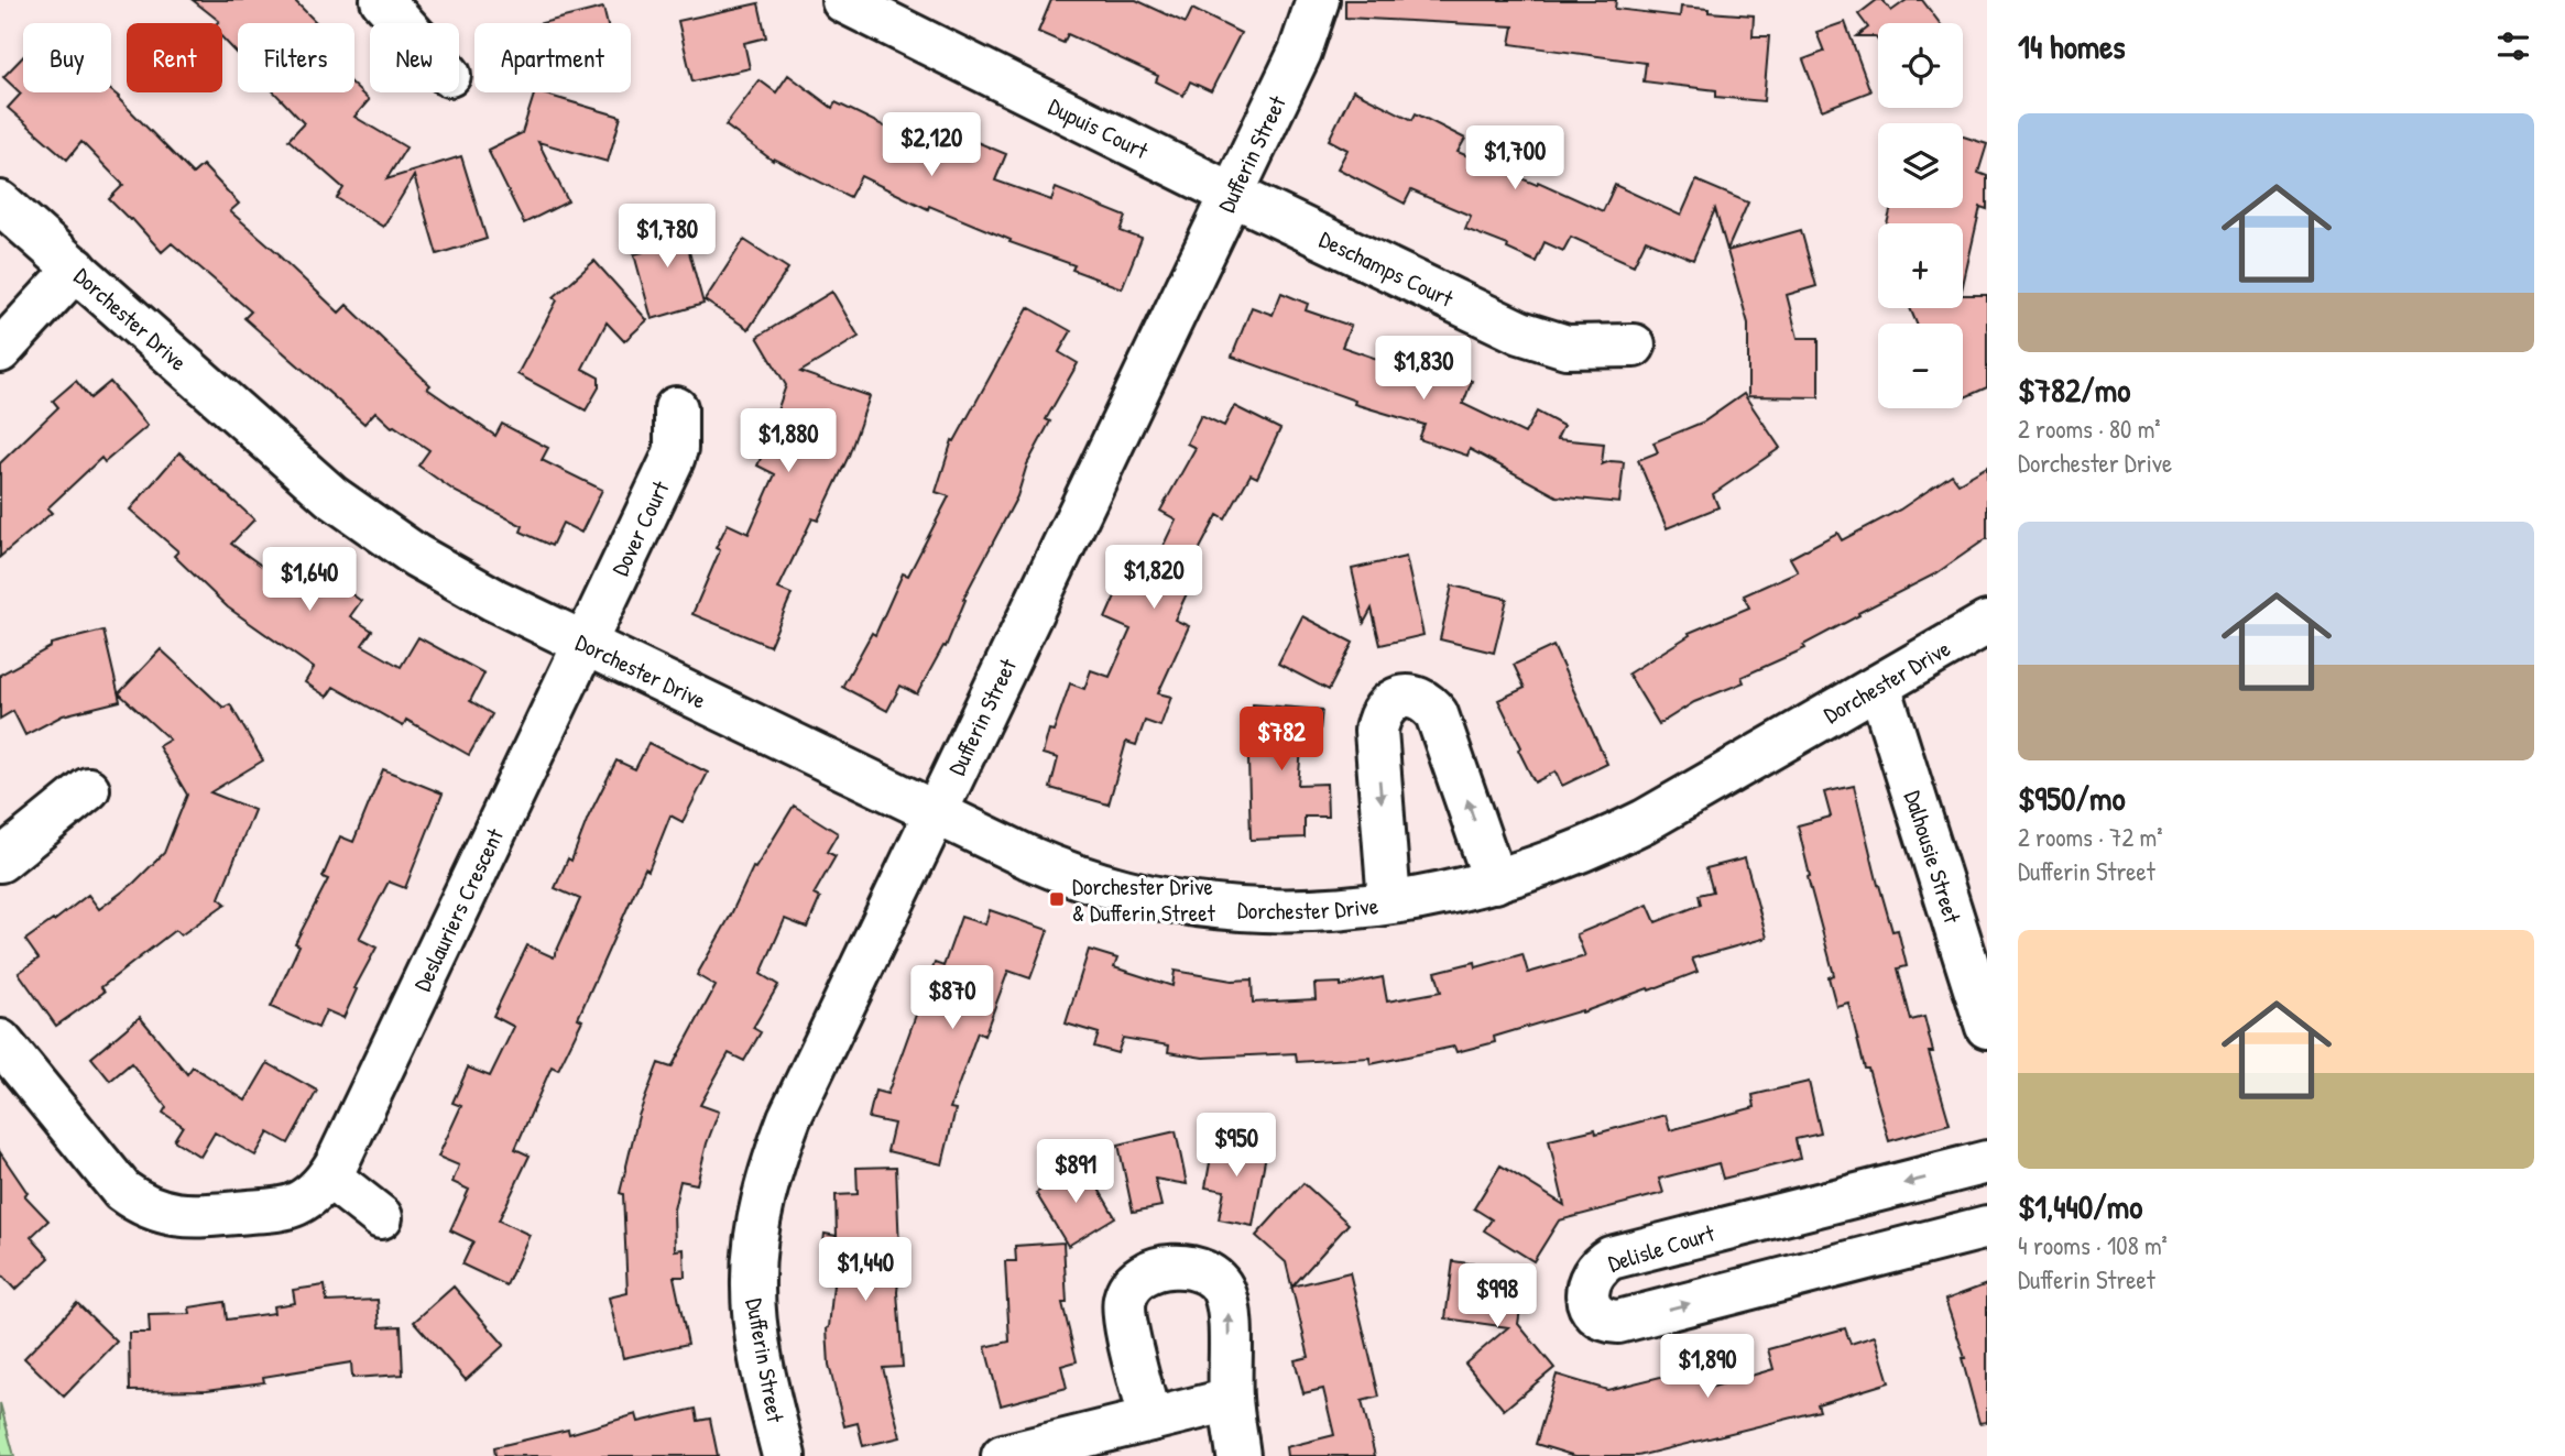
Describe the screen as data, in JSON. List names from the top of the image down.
{
  "streets": {
    "street": [
      "Dupuis Court",
      "Dufferin Street",
      "Deschamps Court",
      "Dorchester Drive",
      "Dover Court",
      "Dalhousie Street",
      "Deslauriers Crescent",
      "Delisle Court"
    ]
  },
  "crossings": [
    ["Dupuis Court", "Dufferin Street"],
    ["Dupuis Court", "Deschamps Court"],
    ["Dufferin Street", "Deschamps Court"],
    ["Dufferin Street", "Dorchester Drive"],
    ["Dorchester Drive", "Dover Court"],
    ["Dorchester Drive", "Dalhousie Street"],
    ["Dorchester Drive", "Deslauriers Crescent"],
    ["Dover Court", "Deslauriers Crescent"]
  ],
  "places": {
    "transit": ["Dorchester Drive & Dufferin Street"]
  },
  "page": {
    "heading": "14 homes",
    "map_buttons": ["+", "−"],
    "chip": [
      "Buy",
      "Rent",
      "Filters",
      "New",
      "Apartment"
    ],
    "list": [
      {
        "name": "$782/mo",
        "note": "2 rooms · 80 m² · Dorchester Drive"
      },
      {
        "name": "$950/mo",
        "note": "2 rooms · 72 m² · Dufferin Street"
      },
      {
        "name": "$1,440/mo",
        "note": "4 rooms · 108 m² · Dufferin Street"
      }
    ],
    "price": [
      "$2,120",
      "$1,700",
      "$1,780",
      "$1,830",
      "$1,880",
      "$1,820",
      "$1,640",
      "$782",
      "$870",
      "$950",
      "$891",
      "$1,440",
      "$998",
      "$1,890"
    ]
  }
}
